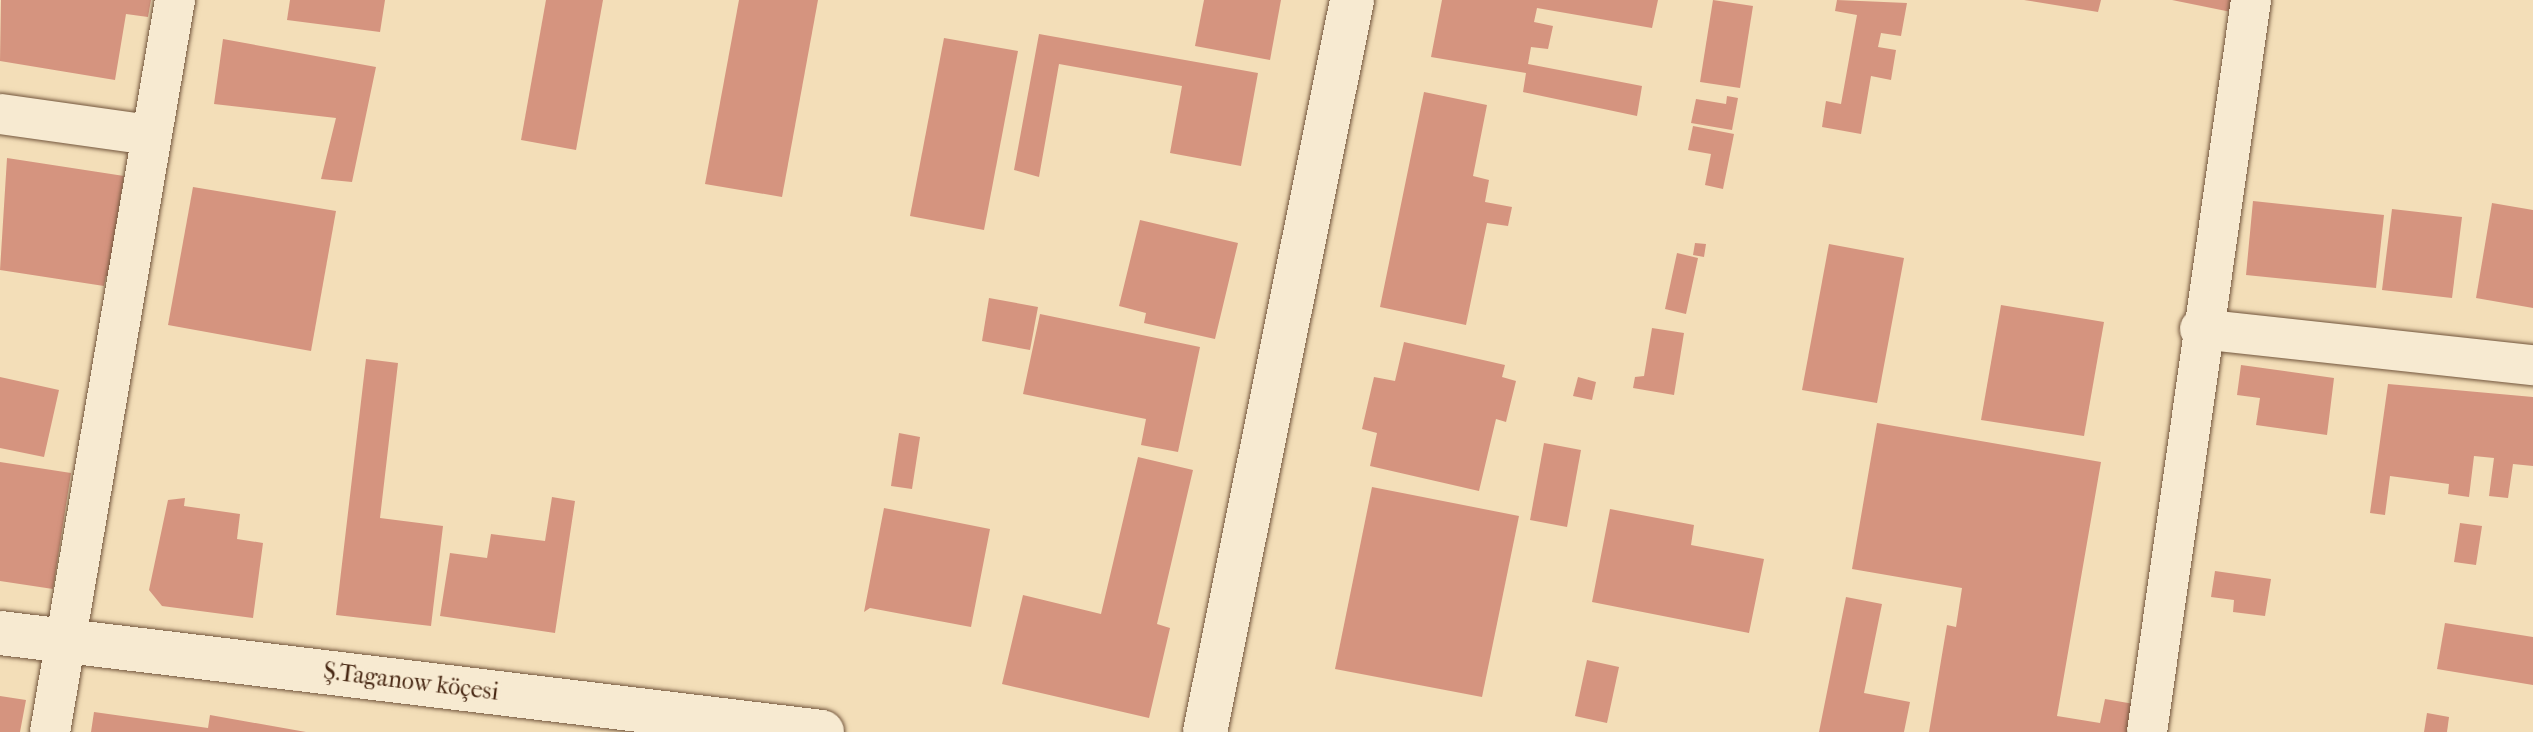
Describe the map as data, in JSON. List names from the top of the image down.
{
  "streets": {
    "street": ["Ş.Taganow köçesi"]
  }
}
